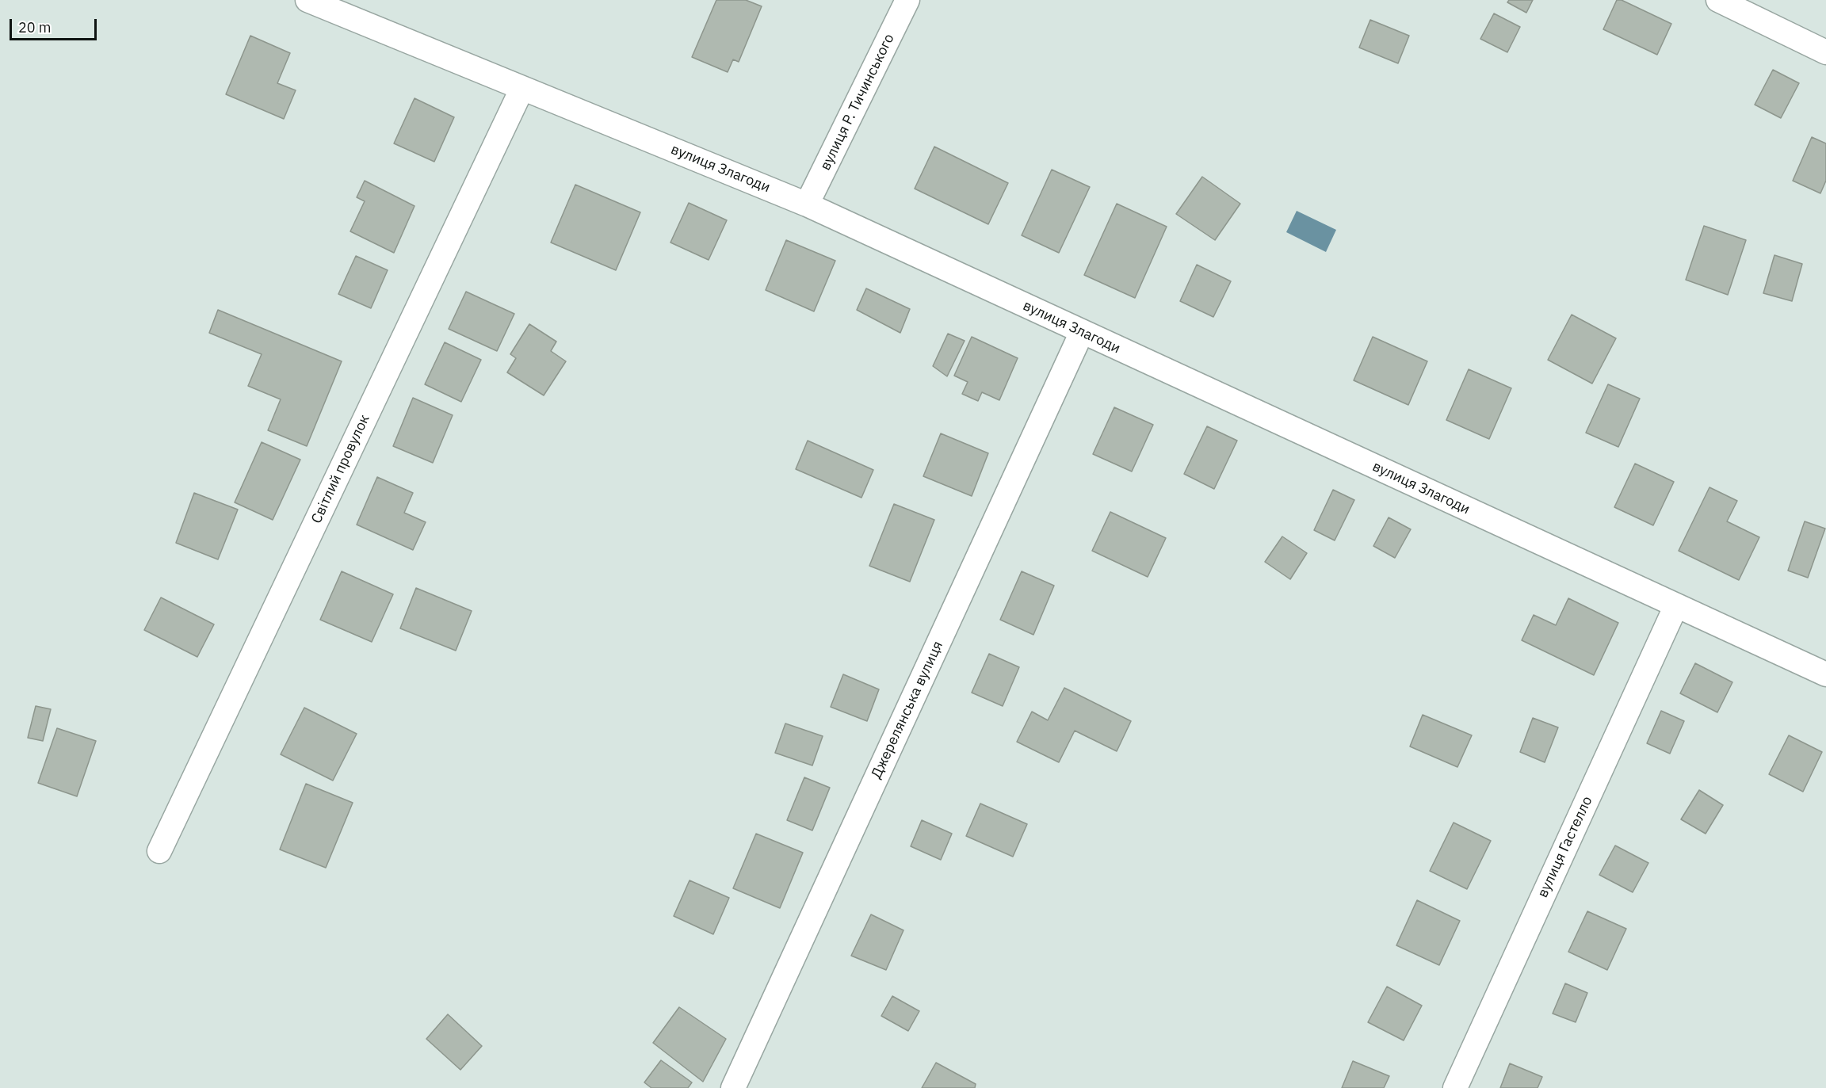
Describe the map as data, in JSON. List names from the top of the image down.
{
  "streets": {
    "street": [
      "вулиця Р. Тичинського",
      "вулиця Злагоди",
      "Світлий провулок",
      "Джерелянська вулиця",
      "вулиця Гастелло"
    ]
  },
  "crossings": [
    ["вулиця Р. Тичинського", "вулиця Злагоди"],
    ["вулиця Злагоди", "Світлий провулок"],
    ["вулиця Злагоди", "Джерелянська вулиця"],
    ["вулиця Злагоди", "вулиця Гастелло"]
  ],
  "scale_bar": "20 m"
}
